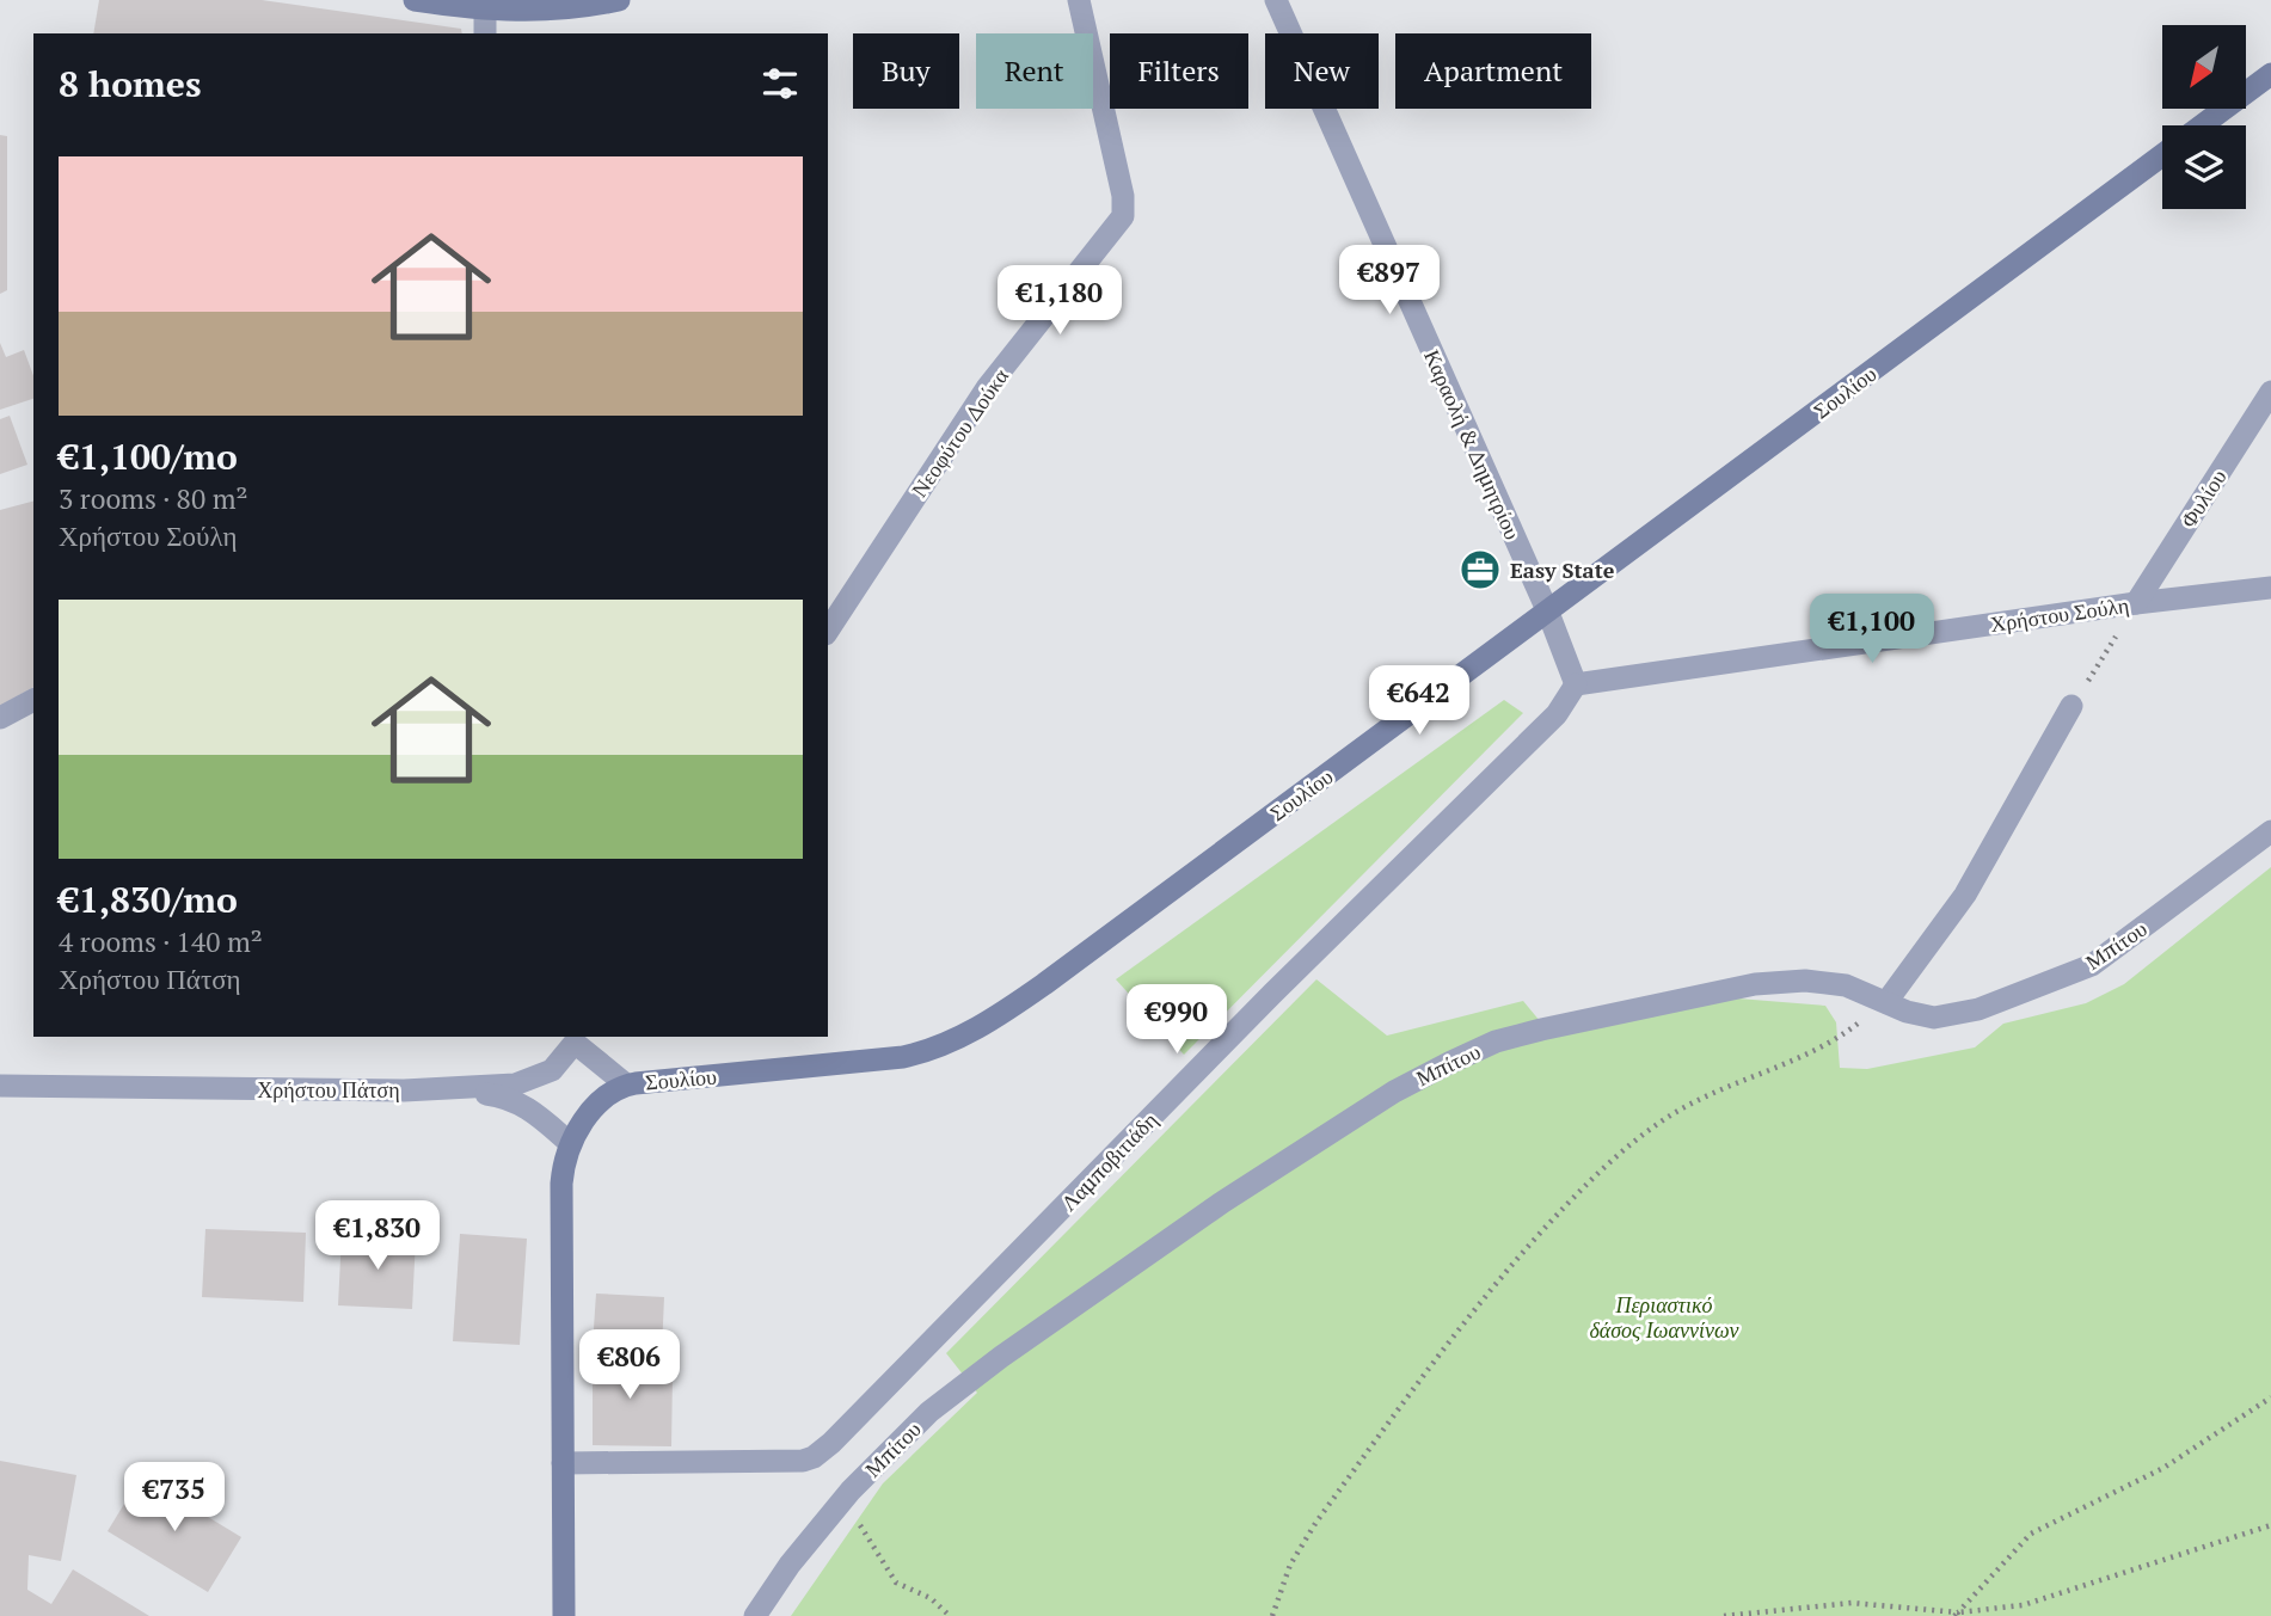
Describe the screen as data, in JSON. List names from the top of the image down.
{
  "streets": {
    "main road": ["Σουλίου"],
    "street": [
      "Νεοφύτου Δούκα",
      "Καραολή & Δημητρίου",
      "Φυλίου",
      "Χρήστου Σούλη",
      "Μπίτου",
      "Χρήστου Πάτση",
      "Λαμποβιτιάδη"
    ]
  },
  "crossings": [
    ["Σουλίου", "Καραολή & Δημητρίου"],
    ["Σουλίου", "Χρήστου Πάτση"],
    ["Φυλίου", "Χρήστου Σούλη"],
    ["Χρήστου Σούλη", "Λαμποβιτιάδη"]
  ],
  "parks": ["Περιαστικό δάσος Ιωαννίνων"],
  "places": {
    "office": ["Easy State"]
  },
  "north": "bottom left",
  "page": {
    "chip": [
      "Buy",
      "Rent",
      "Filters",
      "New",
      "Apartment"
    ],
    "heading": "8 homes",
    "list": [
      {
        "name": "€1,100/mo",
        "note": "3 rooms · 80 m² · Χρήστου Σούλη"
      },
      {
        "name": "€1,830/mo",
        "note": "4 rooms · 140 m² · Χρήστου Πάτση"
      }
    ],
    "price": [
      "€897",
      "€1,180",
      "€1,100",
      "€642",
      "€990",
      "€1,830",
      "€806",
      "€735"
    ]
  }
}
